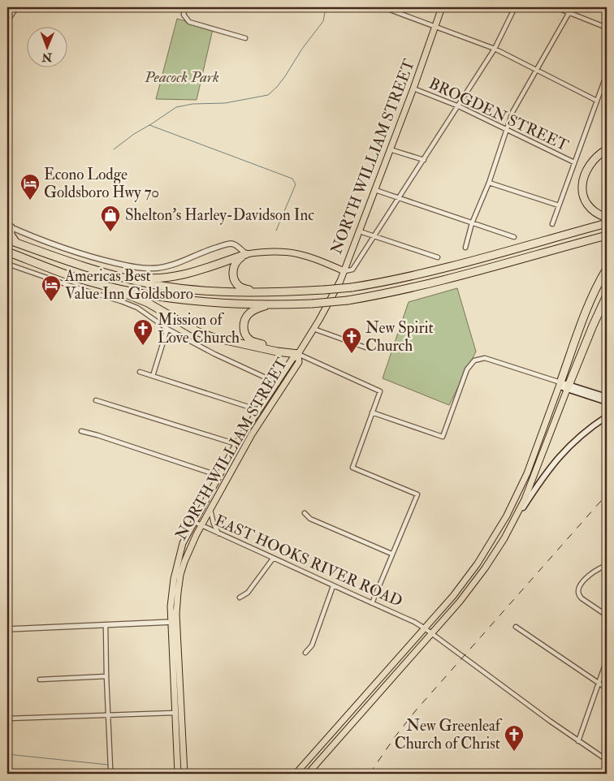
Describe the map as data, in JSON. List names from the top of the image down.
{
  "streets": {
    "main road": ["NORTH WILLIAM STREET"],
    "street": ["BROGDEN STREET", "EAST HOOKS RIVER ROAD"]
  },
  "crossings": [
    ["BROGDEN STREET", "NORTH WILLIAM STREET"],
    ["NORTH WILLIAM STREET", "EAST HOOKS RIVER ROAD"]
  ],
  "parks": ["Peacock Park"],
  "places": {
    "hotel": ["Econo Lodge Goldsboro Hwy 70", "Americas Best Value Inn Goldsboro"],
    "shop": ["Shelton's Harley-Davidson Inc"],
    "church": ["Mission of Love Church", "New Spirit Church", "New Greenleaf Church of Christ"]
  },
  "north": "bottom"
}
